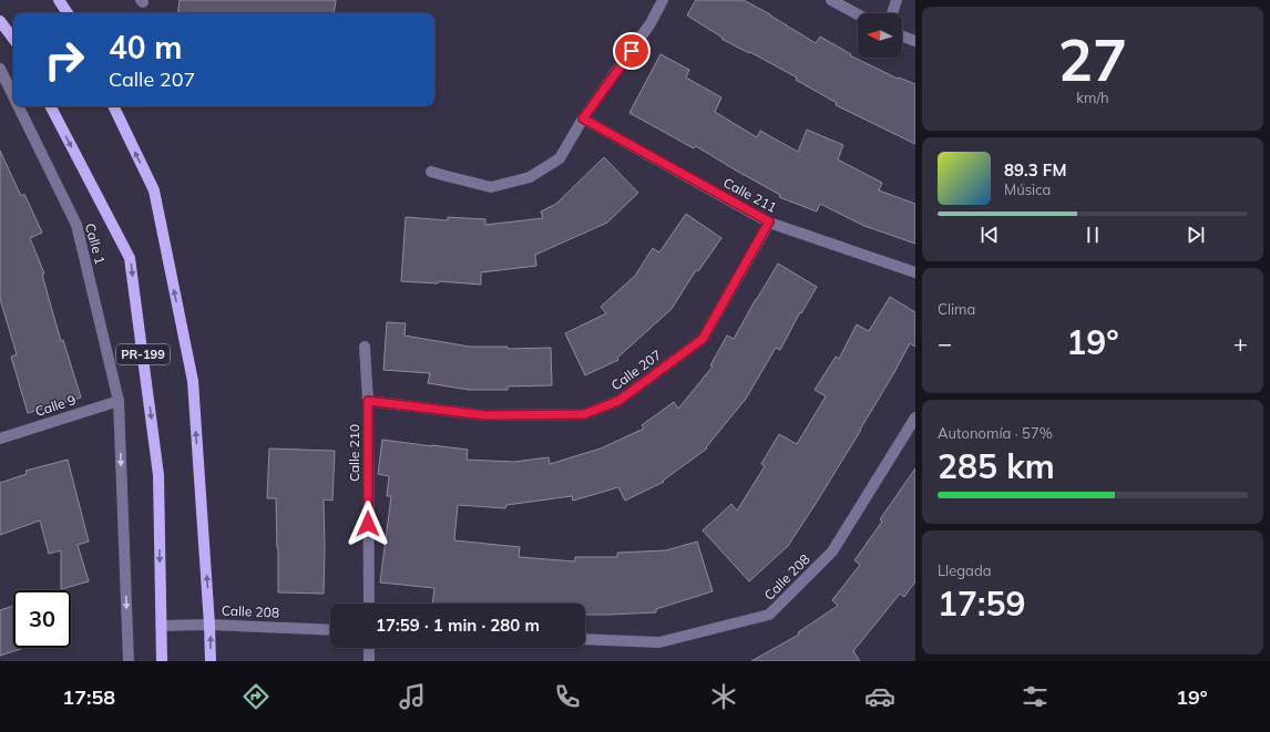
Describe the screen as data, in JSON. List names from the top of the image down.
{
  "streets": {
    "main road": ["PR-199"],
    "street": [
      "Calle 211",
      "Calle 1",
      "Calle 207",
      "Calle 9",
      "Calle 210",
      "Calle 208"
    ]
  },
  "crossings": [
    ["Calle 211", "Calle 207"],
    ["Calle 1", "Calle 9"],
    ["PR-199", "Calle 208"],
    ["Calle 207", "Calle 210"]
  ],
  "one_way": ["Calle 1"],
  "north": "left",
  "page": {
    "tile": [
      ["27", "km/h"],
      "Clima",
      ["Autonomía · 57%", "285 km"],
      ["Llegada", "17:59"]
    ],
    "turn": ["40 m", "Calle 207"],
    "song": ["89.3 FM", "Música"],
    "heat": ["−", "19°", "+"],
    "limit": "30",
    "trip": "17:59 · 1 min · 280 m",
    "tabs": ["17:58", "19°"]
  }
}
